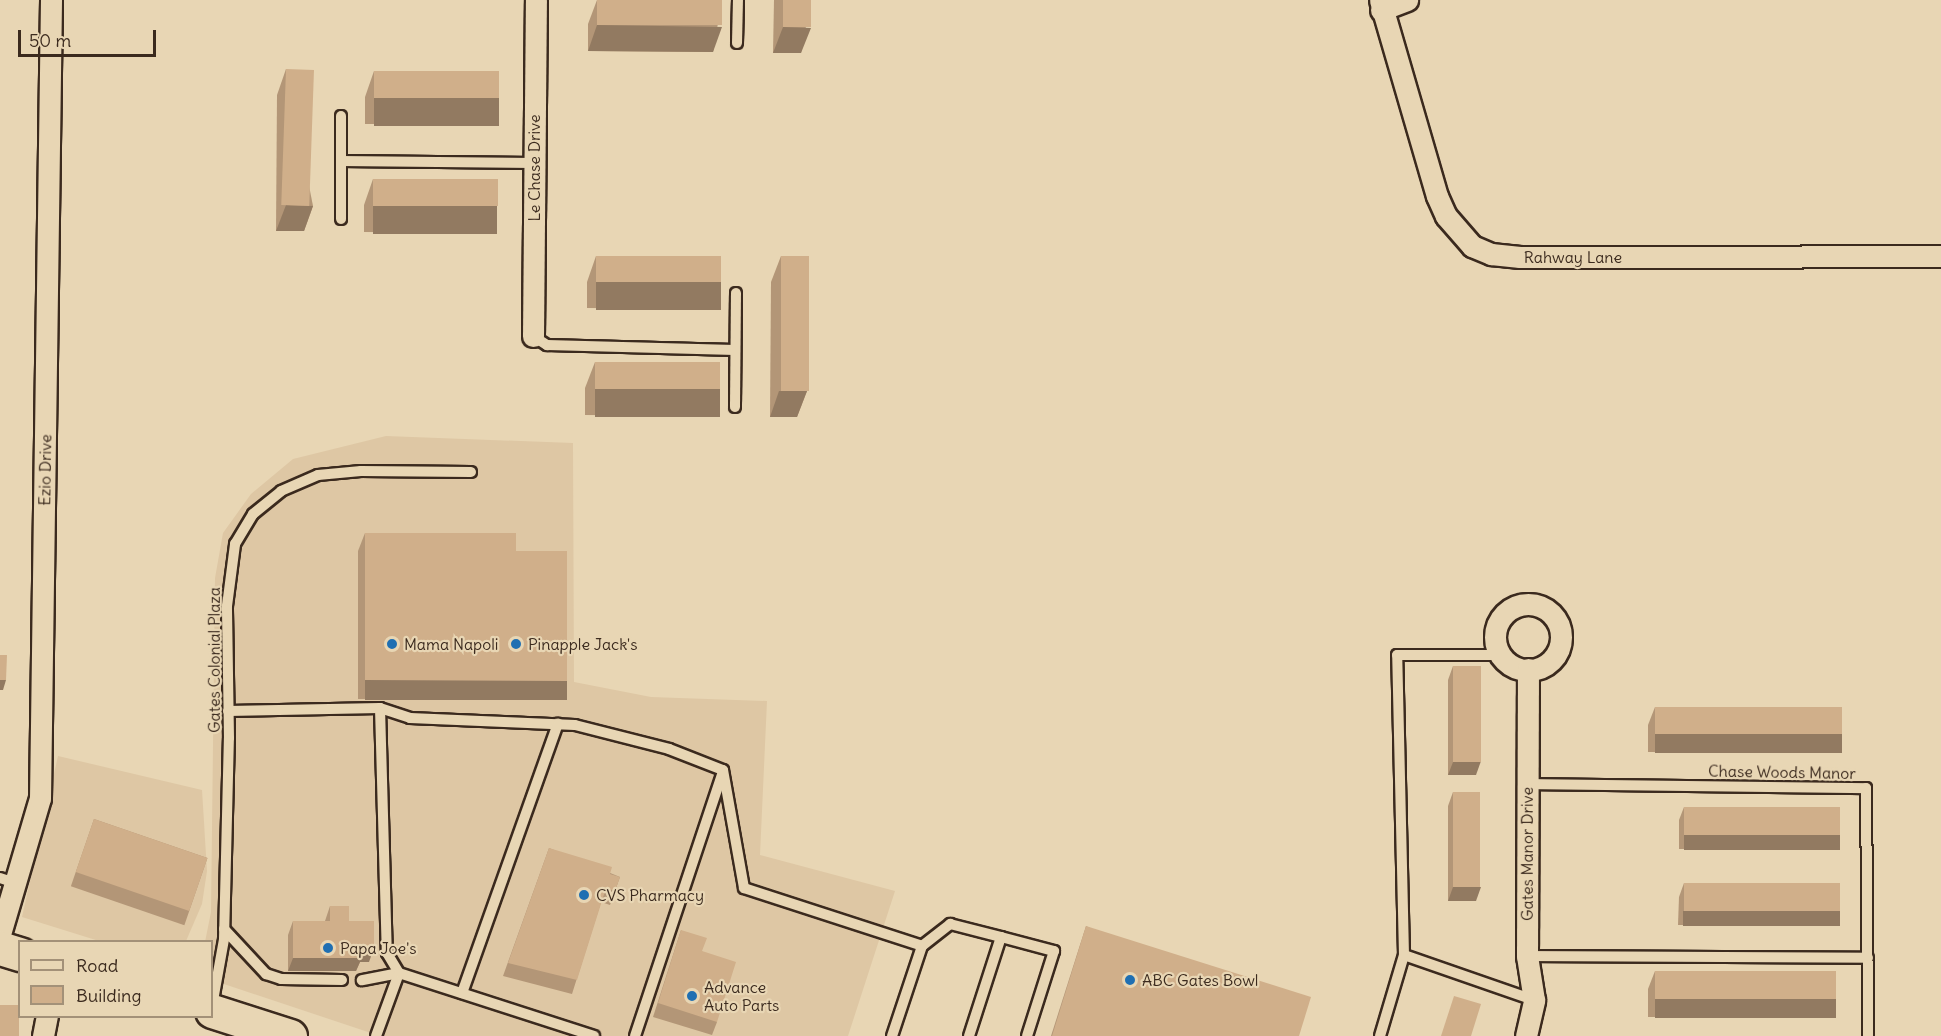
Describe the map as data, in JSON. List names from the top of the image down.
{
  "streets": {
    "street": [
      "Le Chase Drive",
      "Rahway Lane",
      "Ezio Drive",
      "Gates Manor Drive"
    ],
    "lane": ["Gates Colonial Plaza", "Chase Woods Manor"]
  },
  "crossings": [
    ["Chase Woods Manor", "Gates Manor Drive"]
  ],
  "places": [
    "Mama Napoli",
    "Pinapple Jack's",
    "CVS Pharmacy",
    "Papa Joe's",
    "ABC Gates Bowl",
    "Advance Auto Parts"
  ],
  "legend": ["Road", "Building"],
  "scale_bar": "50 m"
}
